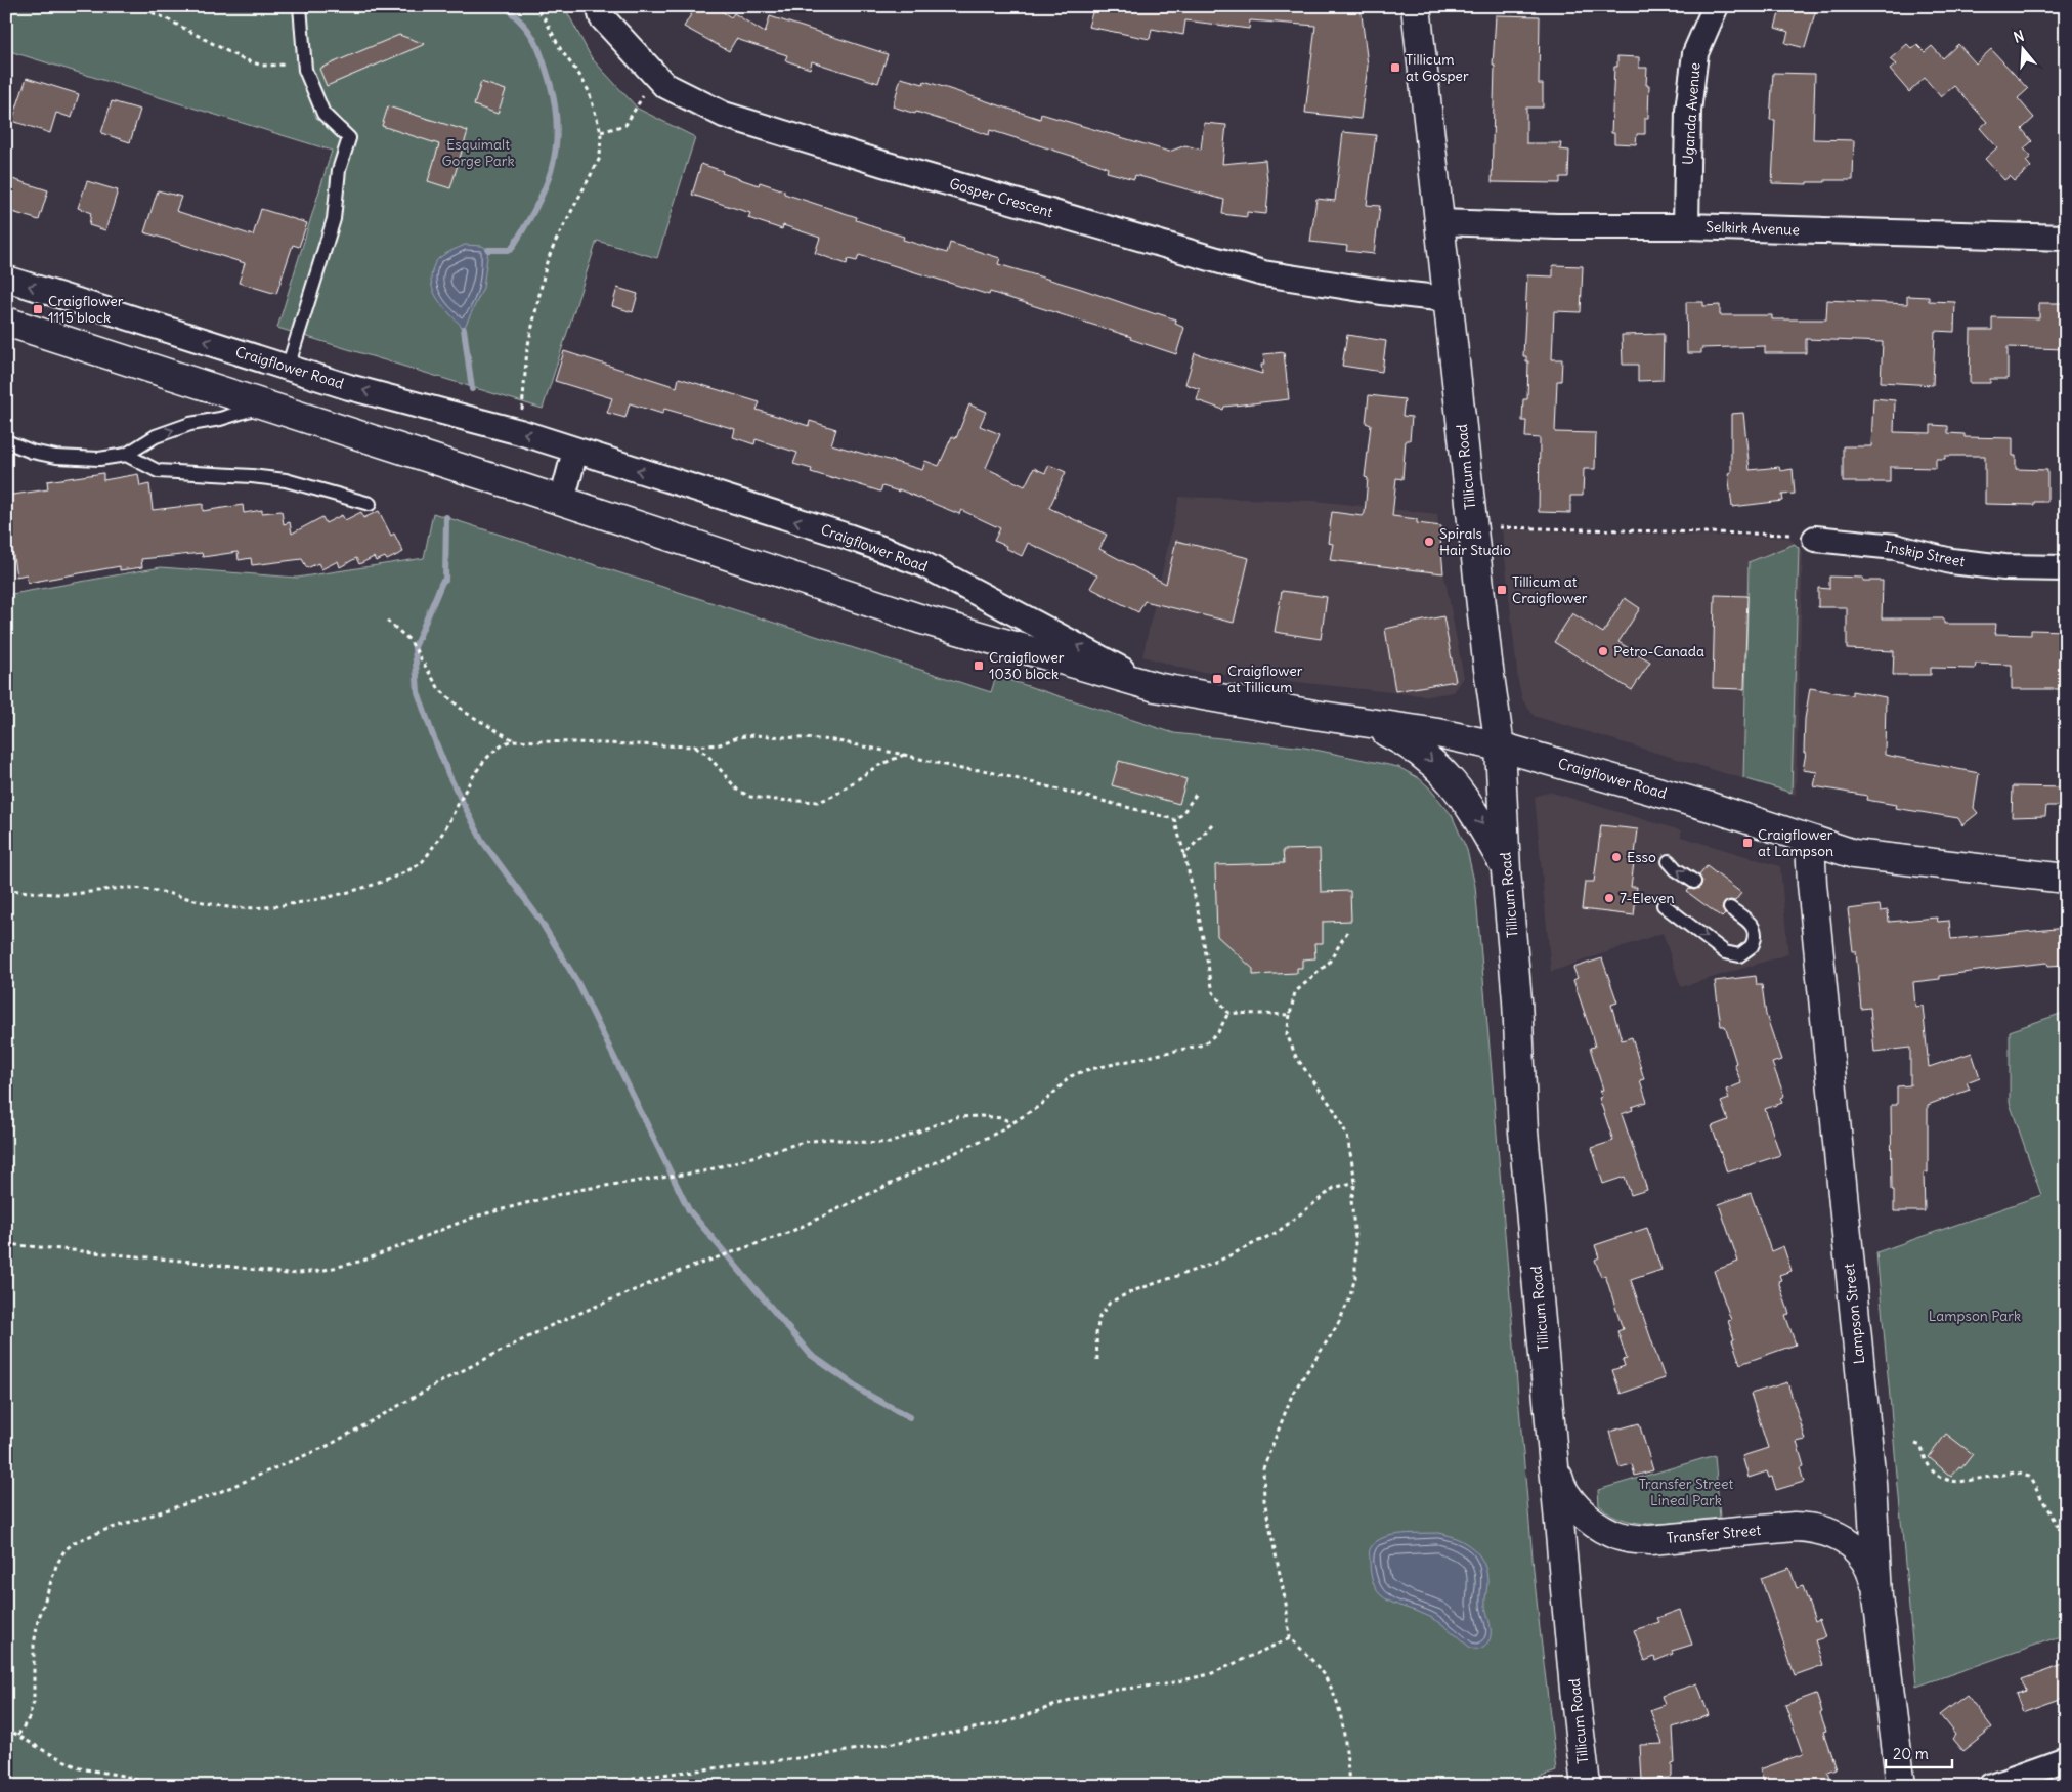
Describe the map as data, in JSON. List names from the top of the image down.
{
  "streets": {
    "main road": [
      "Craigflower Road",
      "Tillicum Road",
      "Lampson Street",
      "Transfer Street"
    ],
    "street": [
      "Uganda Avenue",
      "Gosper Crescent",
      "Selkirk Avenue",
      "Inskip Street"
    ]
  },
  "crossings": [
    ["Uganda Avenue", "Selkirk Avenue"],
    ["Gosper Crescent", "Tillicum Road"],
    ["Selkirk Avenue", "Tillicum Road"],
    ["Craigflower Road", "Tillicum Road"],
    ["Craigflower Road", "Lampson Street"],
    ["Tillicum Road", "Transfer Street"],
    ["Lampson Street", "Transfer Street"]
  ],
  "one_way": ["Craigflower Road"],
  "parks": ["Esquimalt Gorge Park", "Lampson Park", "Transfer Street Lineal Park"],
  "places": {
    "transit": [
      "Tillicum at Gosper",
      "Craigflower 1115 block",
      "Tillicum at Craigflower",
      "Craigflower 1030 block",
      "Craigflower at Tillicum",
      "Craigflower at Lampson"
    ],
    "other": [
      "Spirals Hair Studio",
      "Petro-Canada",
      "Esso",
      "7-Eleven"
    ]
  },
  "scale_bar": "20 m",
  "north": "top"
}
